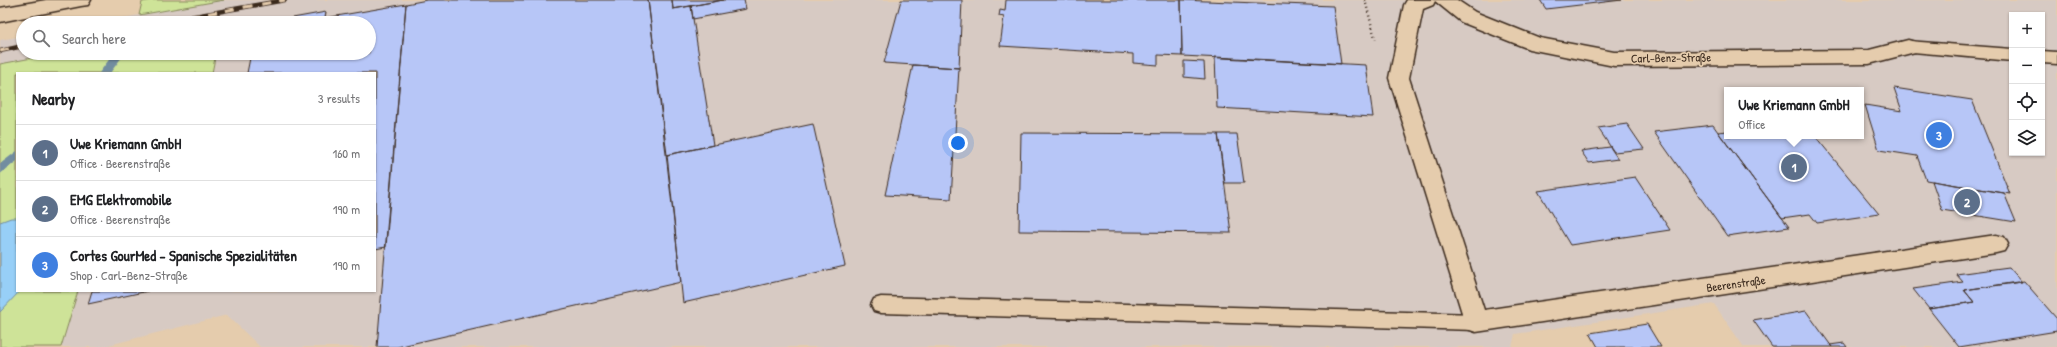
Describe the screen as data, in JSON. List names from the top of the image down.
{
  "streets": {
    "street": ["Carl-Benz-Straße", "Beerenstraße"]
  },
  "page": {
    "map_buttons": ["+", "−"],
    "search": "Search here",
    "heading": ["Nearby", "3 results"],
    "popup": ["Uwe Kriemann GmbH", "Office"],
    "pins": ["3", "1", "2"],
    "list": [
      {
        "mark": "1",
        "name": "Uwe Kriemann GmbH",
        "note": "Office · Beerenstraße",
        "value": "160 m"
      },
      {
        "mark": "2",
        "name": "EMG Elektromobile",
        "note": "Office · Beerenstraße",
        "value": "190 m"
      },
      {
        "mark": "3",
        "name": "Cortes GourMed - Spanische Spezialitäten",
        "note": "Shop · Carl-Benz-Straße",
        "value": "190 m"
      }
    ]
  }
}
